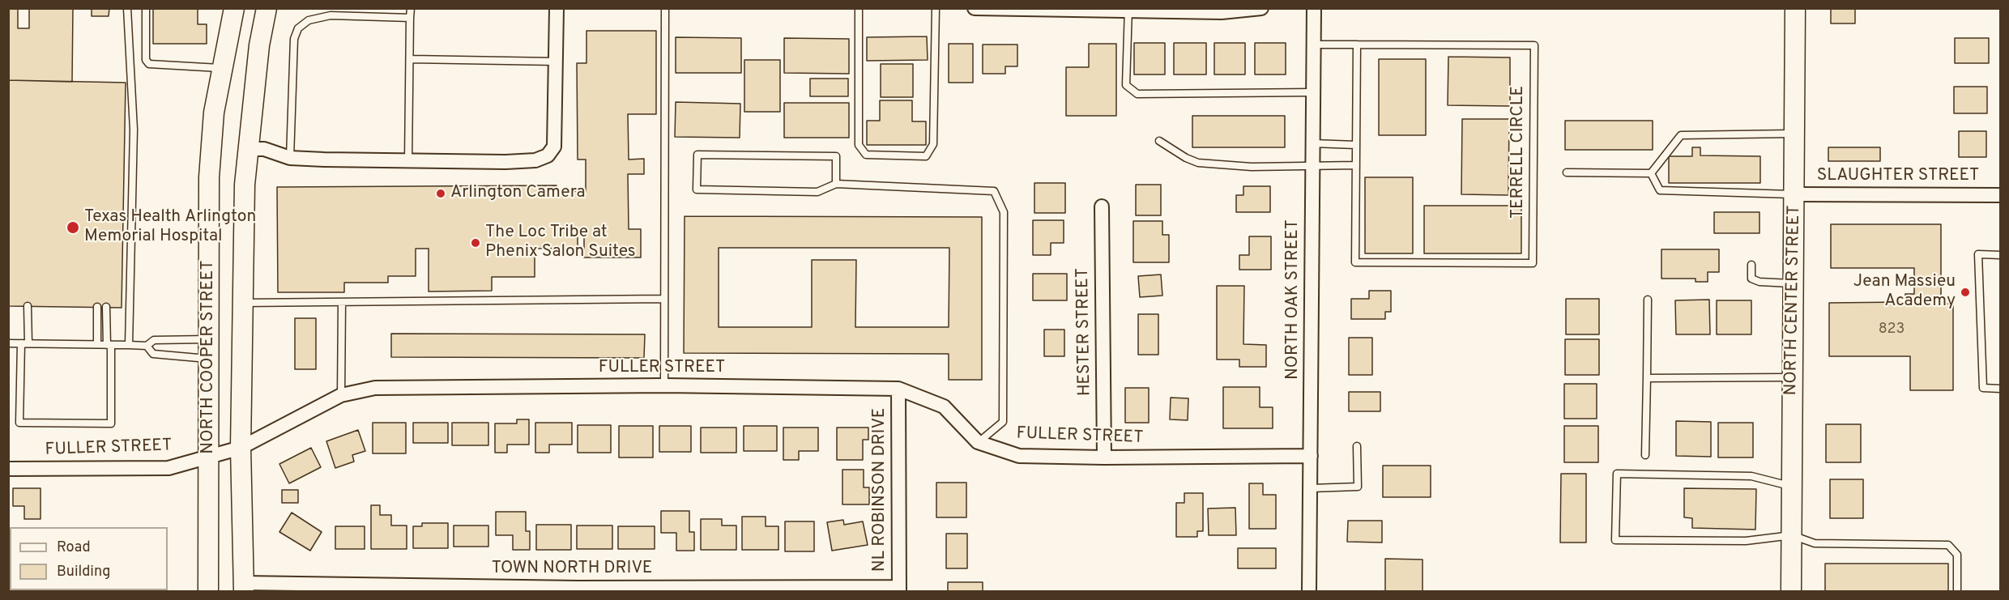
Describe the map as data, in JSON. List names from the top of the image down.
{
  "streets": {
    "main road": ["NORTH CENTER STREET", "NORTH COOPER STREET"],
    "street": [
      "SLAUGHTER STREET",
      "NORTH OAK STREET",
      "HESTER STREET",
      "FULLER STREET",
      "NL ROBINSON DRIVE",
      "TOWN NORTH DRIVE"
    ],
    "lane": ["TERRELL CIRCLE"]
  },
  "crossings": [
    ["SLAUGHTER STREET", "NORTH CENTER STREET"],
    ["NORTH OAK STREET", "FULLER STREET"],
    ["HESTER STREET", "FULLER STREET"],
    ["NORTH COOPER STREET", "FULLER STREET"],
    ["NORTH COOPER STREET", "TOWN NORTH DRIVE"],
    ["FULLER STREET", "NL ROBINSON DRIVE"],
    ["NL ROBINSON DRIVE", "TOWN NORTH DRIVE"]
  ],
  "places": [
    "Arlington Camera",
    "Texas Health Arlington Memorial Hospital",
    "The Loc Tribe at Phenix Salon Suites",
    "Jean Massieu Academy"
  ],
  "house_numbers": ["823"],
  "legend": ["Road", "Building"]
}
